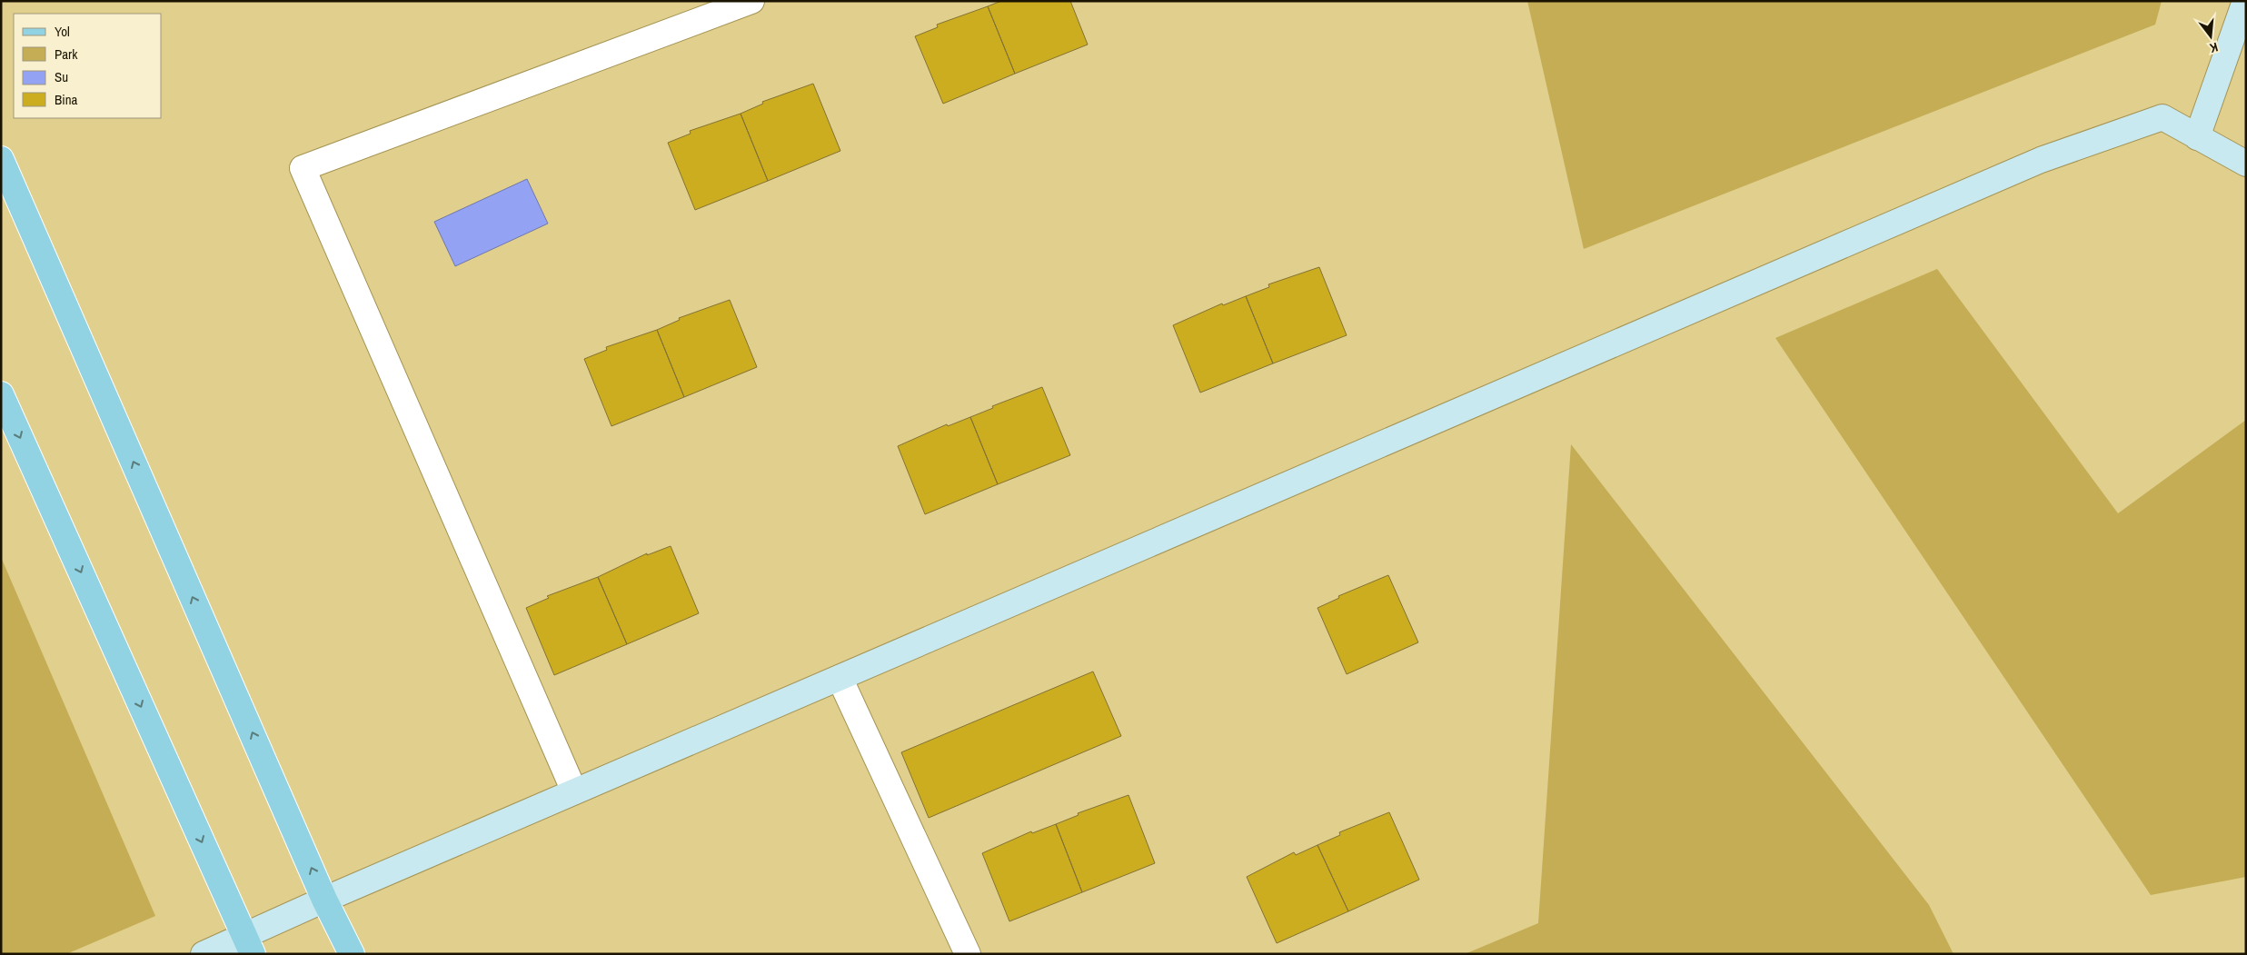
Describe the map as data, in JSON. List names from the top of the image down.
{
  "legend": [
    "Yol",
    "Park",
    "Su",
    "Bina"
  ],
  "north": "bottom"
}
